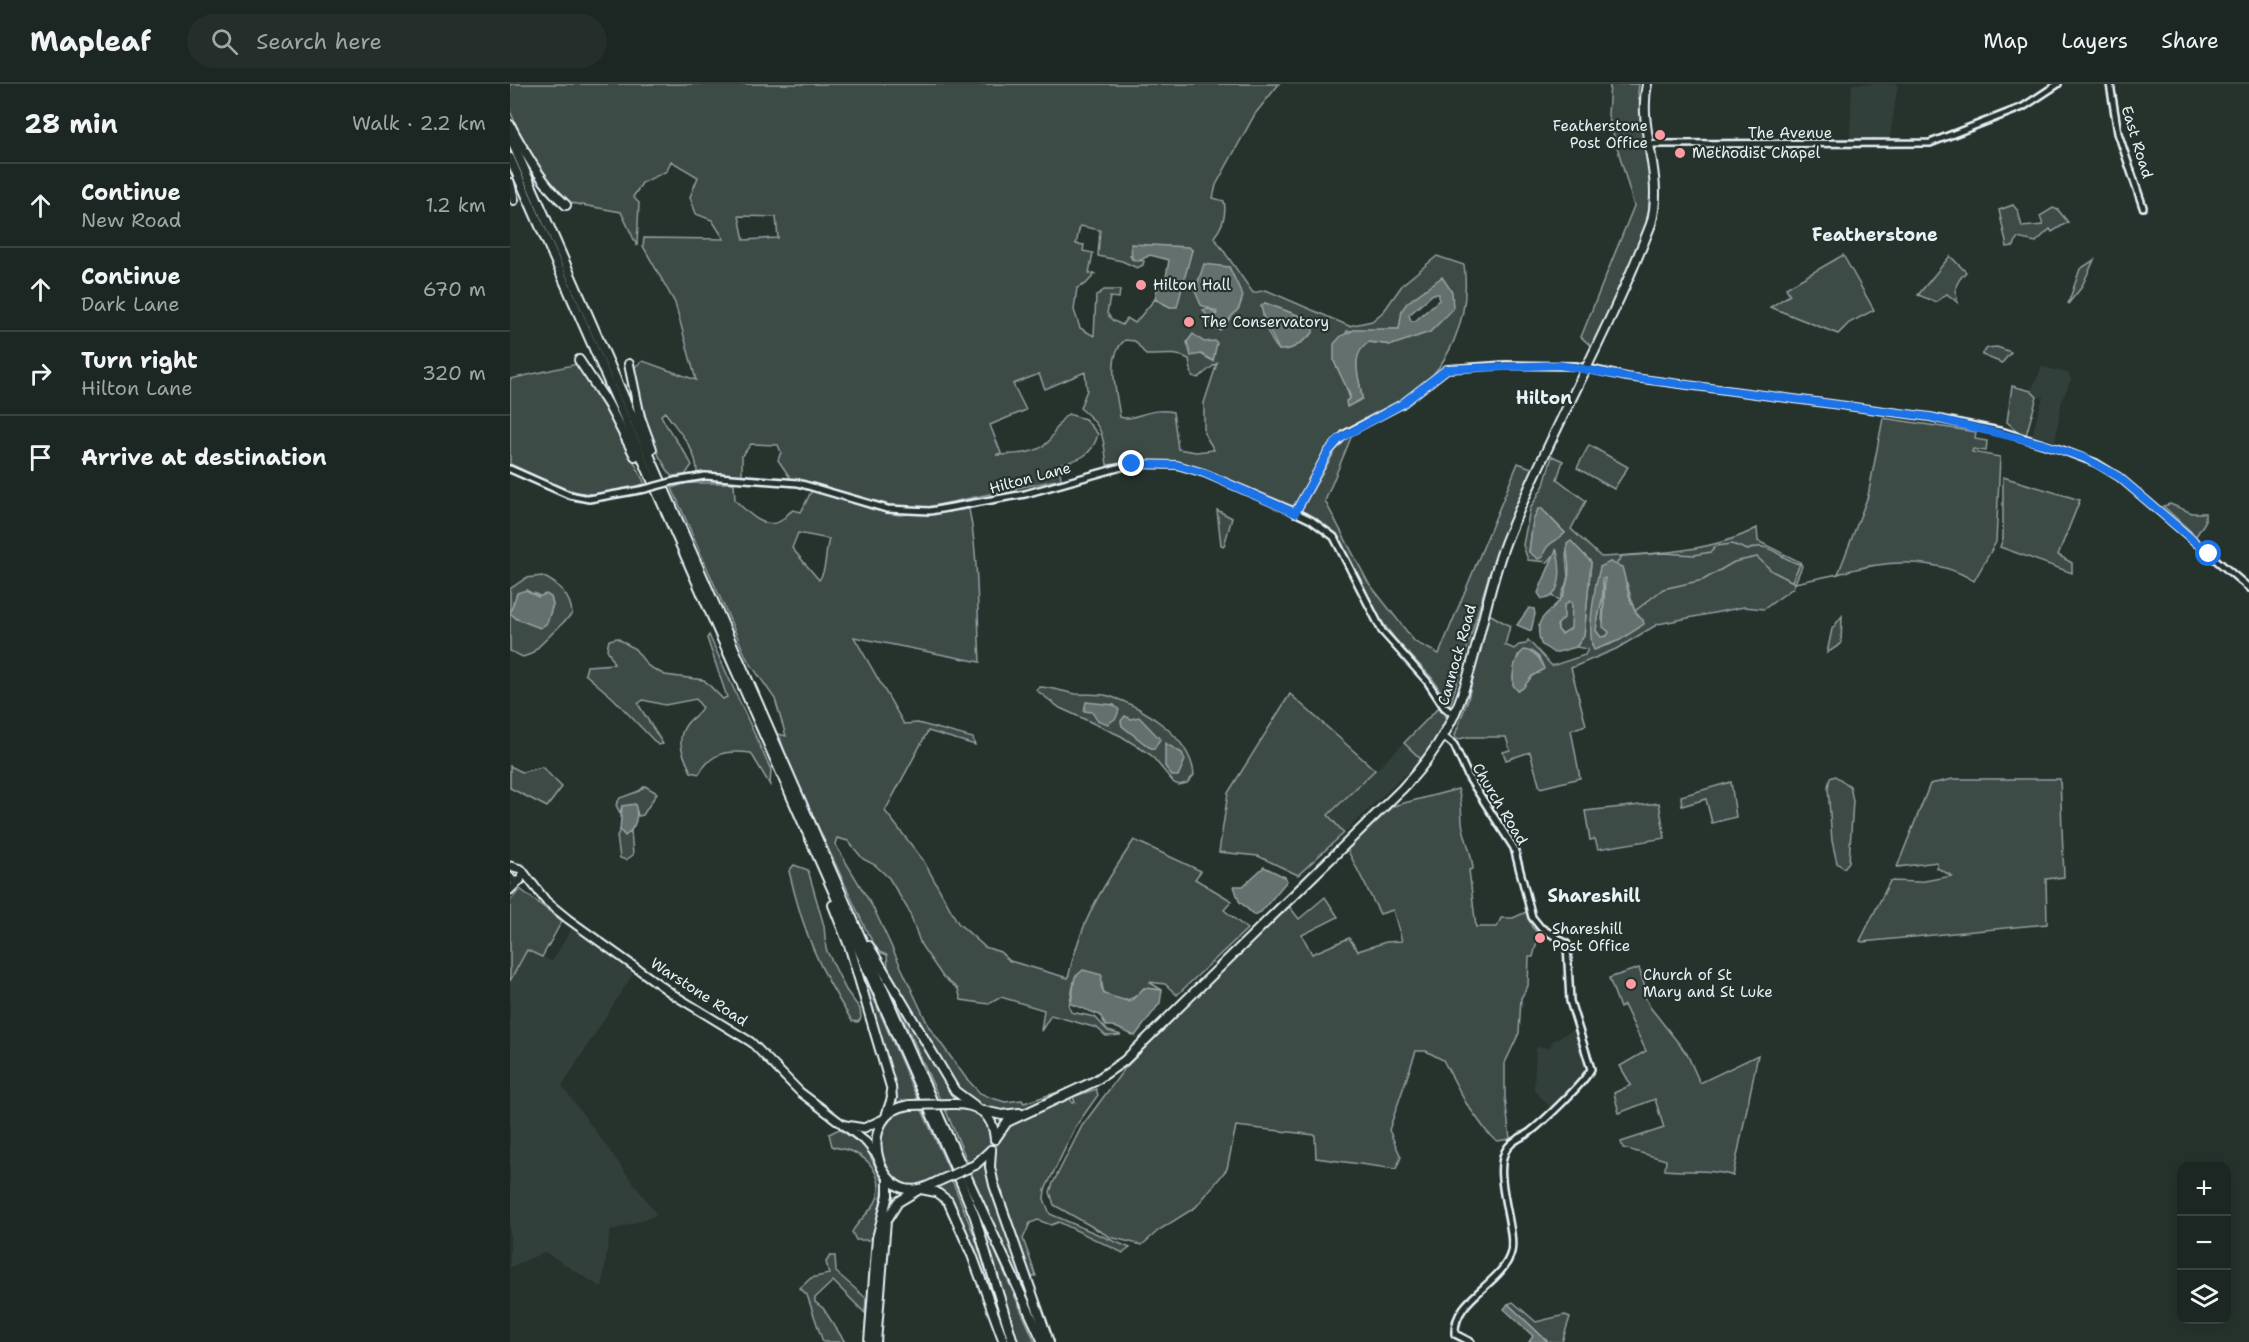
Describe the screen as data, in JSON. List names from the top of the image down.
{
  "streets": {
    "highway": ["Cannock Road"],
    "main road": ["Warstone Road"],
    "street": [
      "The Avenue",
      "East Road",
      "Hilton Lane",
      "Church Road"
    ]
  },
  "crossings": [
    ["The Avenue", "Cannock Road"],
    ["Hilton Lane", "Cannock Road"],
    ["Cannock Road", "Church Road"],
    ["Cannock Road", "Warstone Road"]
  ],
  "districts": ["Featherstone", "Hilton", "Shareshill"],
  "places": [
    "Featherstone Post Office",
    "Methodist Chapel",
    "Hilton Hall",
    "The Conservatory",
    "Shareshill Post Office",
    "Church of St Mary and St Luke"
  ],
  "page": {
    "header": "Mapleaf",
    "search": "Search here",
    "nav": ["Map", "Layers", "Share"],
    "heading": ["28 min", "Walk · 2.2 km"],
    "list": [
      ["Continue", "New Road", "1.2 km"],
      ["Continue", "Dark Lane", "670 m"],
      ["Turn right", "Hilton Lane", "320 m"],
      "Arrive at destination"
    ],
    "map_buttons": ["+", "−"]
  }
}
